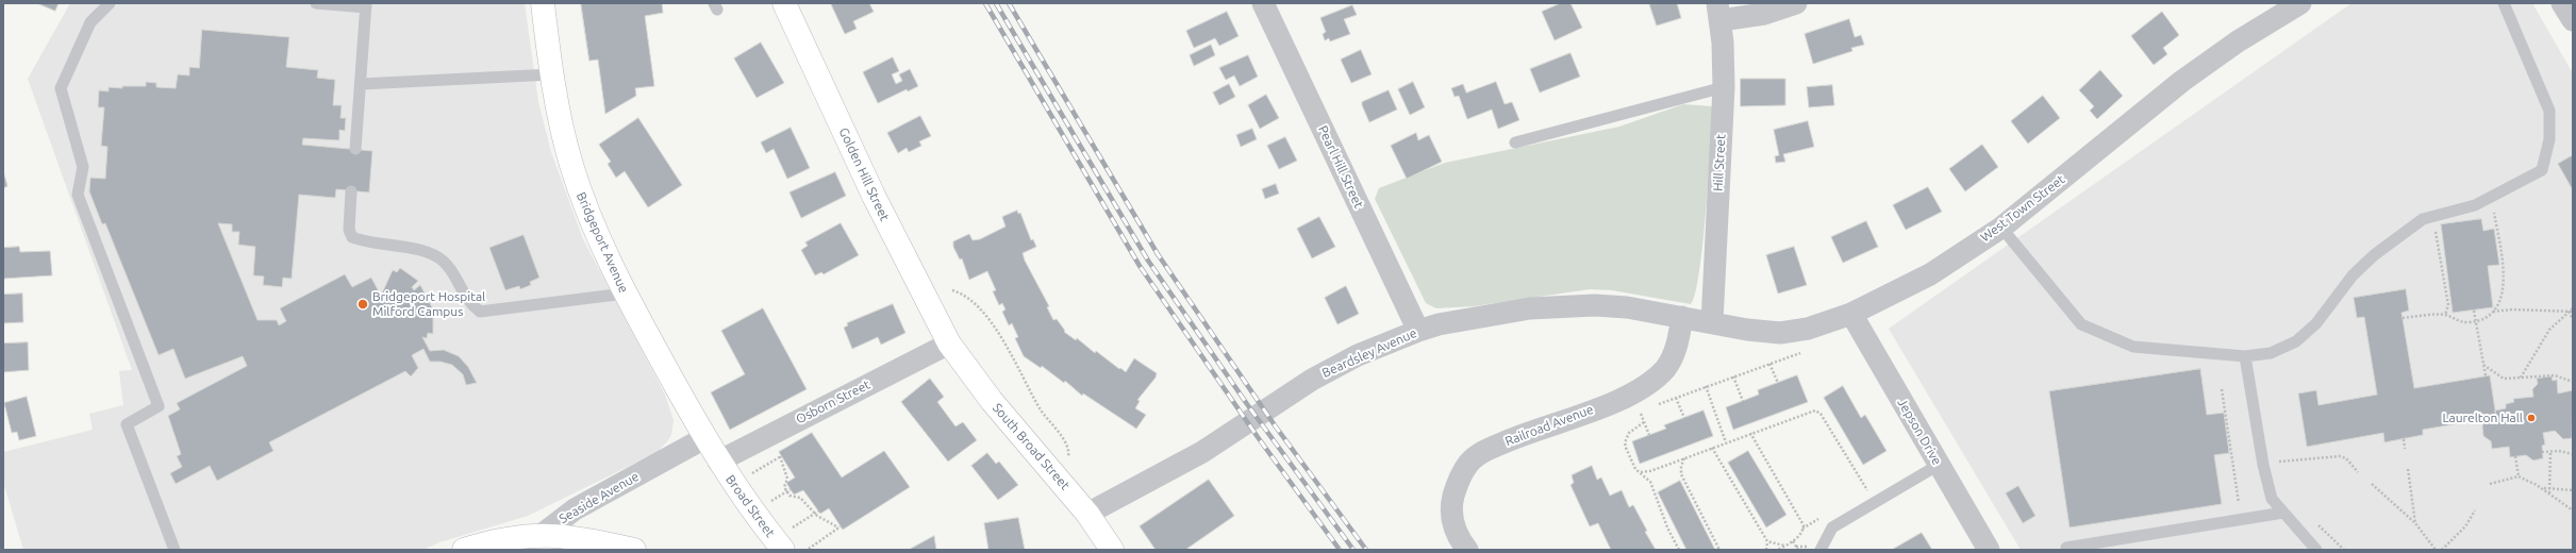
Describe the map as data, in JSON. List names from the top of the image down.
{
  "streets": {
    "main road": [
      "Golden Hill Street",
      "Bridgeport Avenue",
      "South Broad Street",
      "Seaside Avenue",
      "Broad Street"
    ],
    "street": [
      "Hill Street",
      "Pearl Hill Street",
      "West Town Street",
      "Beardsley Avenue",
      "Osborn Street",
      "Railroad Avenue",
      "Jepson Drive"
    ]
  },
  "crossings": [
    ["Hill Street", "West Town Street"],
    ["Hill Street", "Beardsley Avenue"],
    ["Pearl Hill Street", "Beardsley Avenue"],
    ["Golden Hill Street", "Osborn Street"],
    ["Golden Hill Street", "South Broad Street"],
    ["West Town Street", "Beardsley Avenue"],
    ["West Town Street", "Jepson Drive"],
    ["Bridgeport Avenue", "Osborn Street"],
    ["Bridgeport Avenue", "Seaside Avenue"],
    ["Bridgeport Avenue", "Broad Street"],
    ["Beardsley Avenue", "Railroad Avenue"],
    ["Beardsley Avenue", "South Broad Street"],
    ["Osborn Street", "South Broad Street"],
    ["Osborn Street", "Broad Street"]
  ],
  "places": ["Bridgeport Hospital Milford Campus", "Laurelton Hall"]
}
